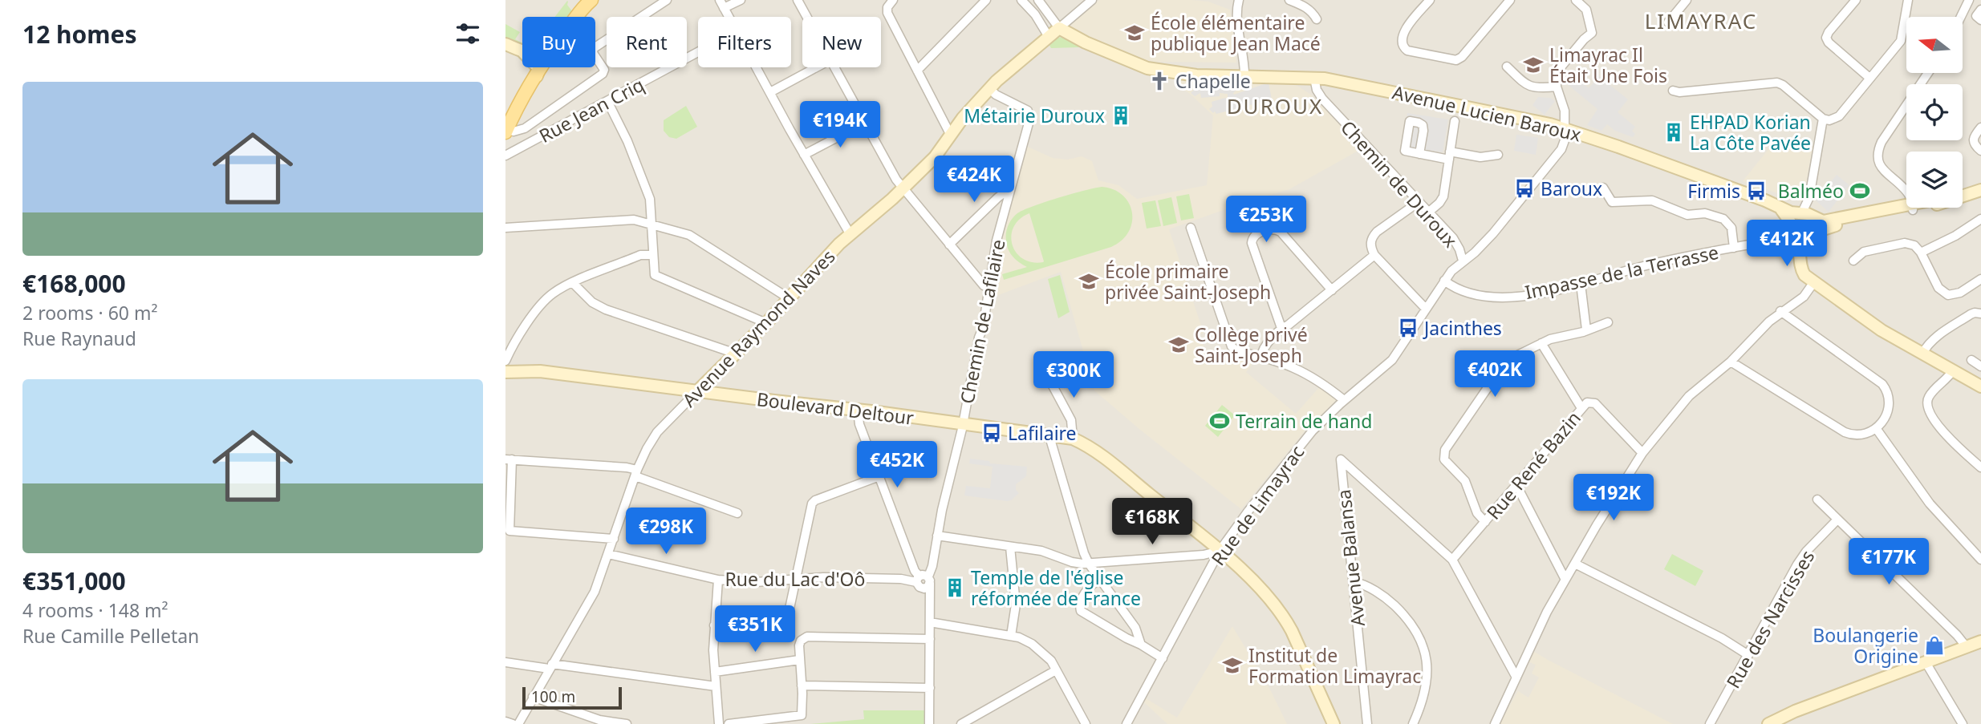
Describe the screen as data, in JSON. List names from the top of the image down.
{
  "streets": {
    "street": [
      "Rue Jean Criq",
      "Avenue Lucien Baroux",
      "Chemin de Duroux",
      "Impasse de la Terrasse",
      "Chemin de Lafilaire",
      "Avenue Raymond Naves",
      "Boulevard Deltour",
      "Rue René Bazin",
      "Rue de Limayrac",
      "Avenue Balansa",
      "Rue du Lac d'Oô",
      "Rue des Narcisses"
    ]
  },
  "crossings": [
    ["Avenue Lucien Baroux", "Chemin de Duroux"],
    ["Avenue Lucien Baroux", "Rue de Limayrac"],
    ["Chemin de Duroux", "Rue de Limayrac"],
    ["Impasse de la Terrasse", "Rue de Limayrac"],
    ["Chemin de Lafilaire", "Avenue Raymond Naves"],
    ["Chemin de Lafilaire", "Boulevard Deltour"],
    ["Chemin de Lafilaire", "Rue du Lac d'Oô"],
    ["Avenue Raymond Naves", "Boulevard Deltour"],
    ["Avenue Raymond Naves", "Rue du Lac d'Oô"],
    ["Boulevard Deltour", "Rue de Limayrac"],
    ["Rue René Bazin", "Avenue Balansa"]
  ],
  "districts": ["LIMAYRAC", "DUROUX"],
  "places": {
    "school or university": [
      "École élémentaire publique Jean Macé",
      "Limayrac Il Était Une Fois",
      "École primaire privée Saint-Joseph",
      "Collège privé Saint-Joseph",
      "Institut de Formation Limayrac"
    ],
    "church": ["Chapelle"],
    "building": ["Métairie Duroux", "EHPAD Korian La Côte Pavée", "Temple de l'église réformée de France"],
    "bus stop": [
      "Baroux",
      "Firmis",
      "Jacinthes",
      "Lafilaire"
    ],
    "sports": ["Balméo", "Terrain de hand"],
    "shop": ["Boulangerie Origine"]
  },
  "scale_bar": "100 m",
  "north": "left",
  "page": {
    "heading": "12 homes",
    "chip": [
      "Buy",
      "Rent",
      "Filters",
      "New"
    ],
    "list": [
      {
        "name": "€168,000",
        "note": "2 rooms · 60 m² · Rue Raynaud"
      },
      {
        "name": "€351,000",
        "note": "4 rooms · 148 m² · Rue Camille Pelletan"
      }
    ],
    "price": [
      "€194K",
      "€424K",
      "€253K",
      "€412K",
      "€402K",
      "€300K",
      "€452K",
      "€192K",
      "€168K",
      "€298K",
      "€177K",
      "€351K"
    ],
    "scale": "100 m"
  }
}
